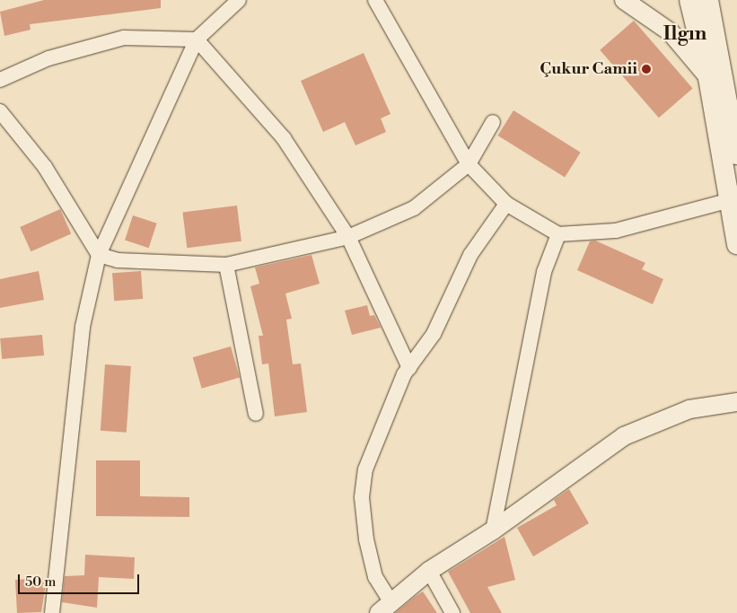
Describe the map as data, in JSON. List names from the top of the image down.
{
  "districts": ["Ilgın"],
  "places": ["Çukur Camii"],
  "scale_bar": "50 m"
}
